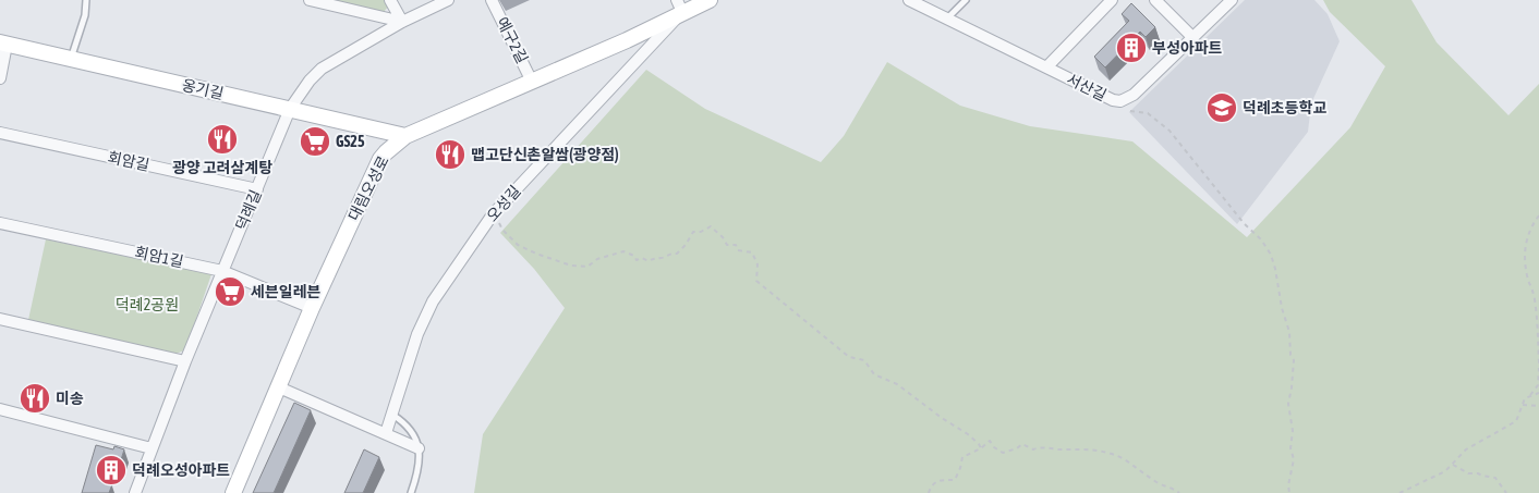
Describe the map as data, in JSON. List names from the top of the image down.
{
  "streets": {
    "street": [
      "예구2길",
      "서산길",
      "옹기길",
      "회암길",
      "대림오성로",
      "오성길",
      "덕례길",
      "회암1길"
    ]
  },
  "crossings": [
    ["예구2길", "대림오성로"],
    ["옹기길", "대림오성로"],
    ["옹기길", "덕례길"],
    ["회암길", "덕례길"],
    ["대림오성로", "오성길"],
    ["대림오성로", "회암1길"],
    ["덕례길", "회암1길"]
  ],
  "parks": ["덕례2공원"],
  "places": {
    "building": ["부성아파트", "덕례오성아파트"],
    "school or university": ["덕례초등학교"],
    "restaurant": ["광양 고려삼계탕", "맵고단신촌알쌈(광양점)", "미송"],
    "supermarket": ["GS25", "세븐일레븐"]
  }
}
